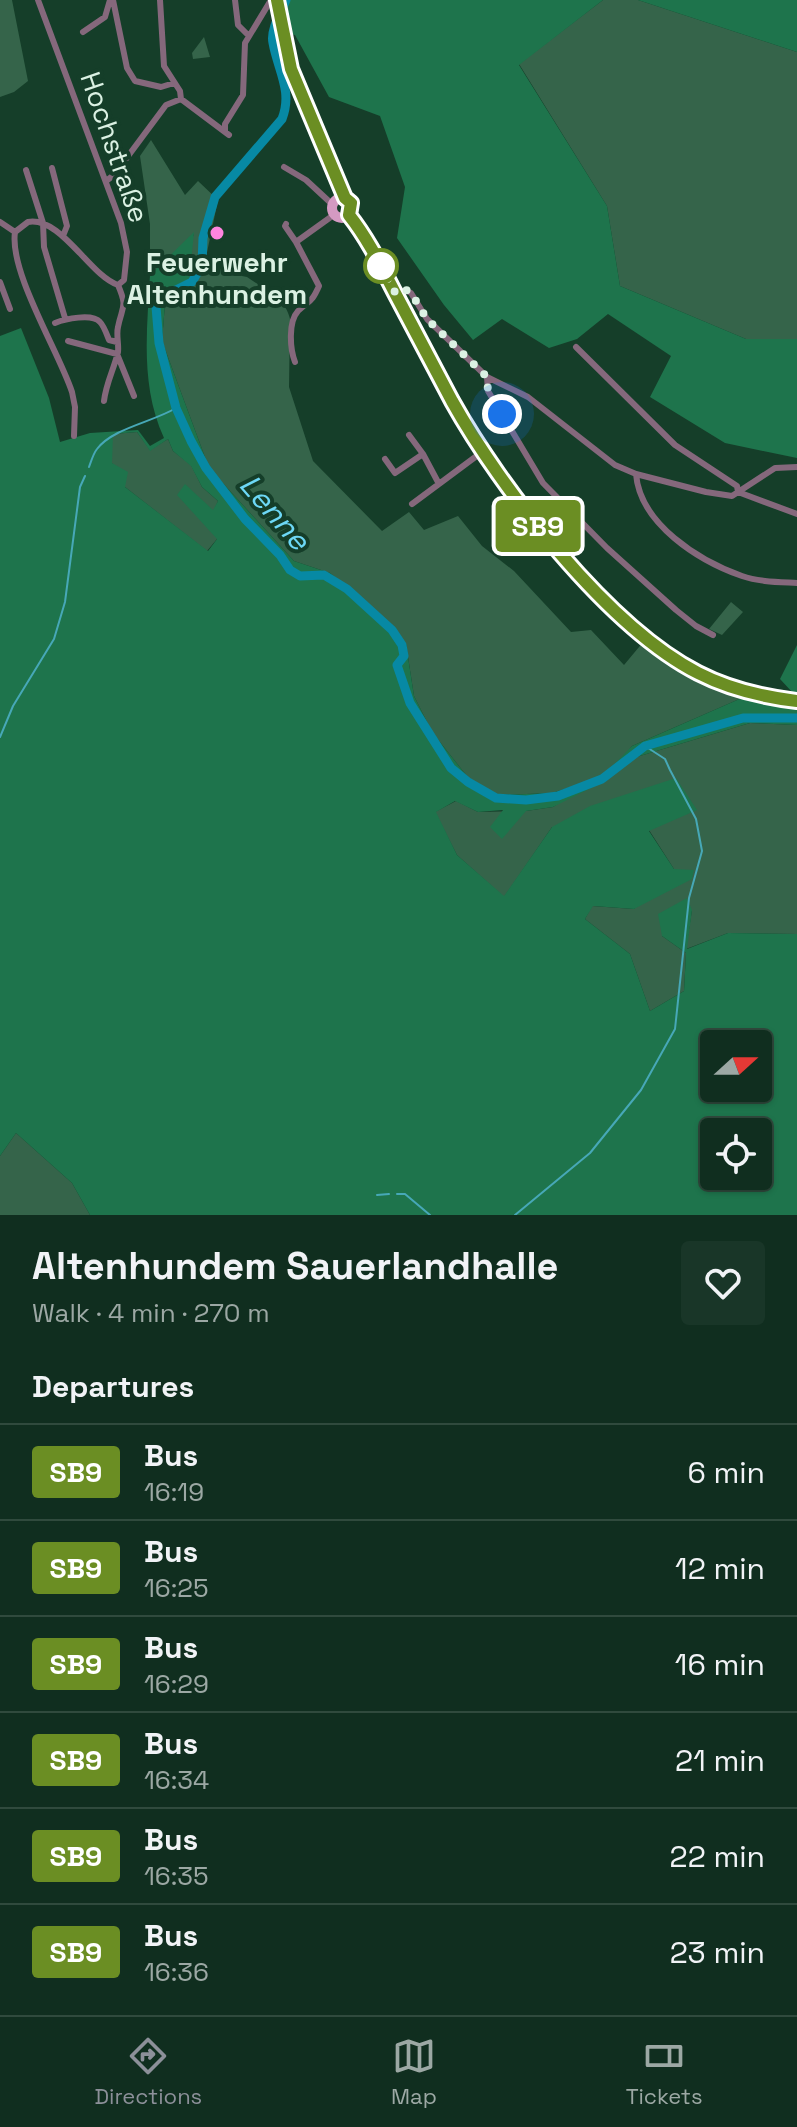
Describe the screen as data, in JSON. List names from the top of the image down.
{
  "streets": {
    "street": ["Hochstraße"]
  },
  "water": ["Lenne"],
  "places": ["Feuerwehr Altenhundem"],
  "lines": ["bus line SB9"],
  "north": "right",
  "page": {
    "on_map": "SB9",
    "heading": [
      ["Altenhundem Sauerlandhalle", "Walk · 4 min · 270 m"],
      "Departures"
    ],
    "list": [
      {
        "mark": "SB9",
        "name": "Bus",
        "note": "16:19",
        "value": "6 min"
      },
      {
        "mark": "SB9",
        "name": "Bus",
        "note": "16:25",
        "value": "12 min"
      },
      {
        "mark": "SB9",
        "name": "Bus",
        "note": "16:29",
        "value": "16 min"
      },
      {
        "mark": "SB9",
        "name": "Bus",
        "note": "16:34",
        "value": "21 min"
      },
      {
        "mark": "SB9",
        "name": "Bus",
        "note": "16:35",
        "value": "22 min"
      },
      {
        "mark": "SB9",
        "name": "Bus",
        "note": "16:36",
        "value": "23 min"
      }
    ],
    "tabs": ["Directions", "Map", "Tickets"]
  }
}
